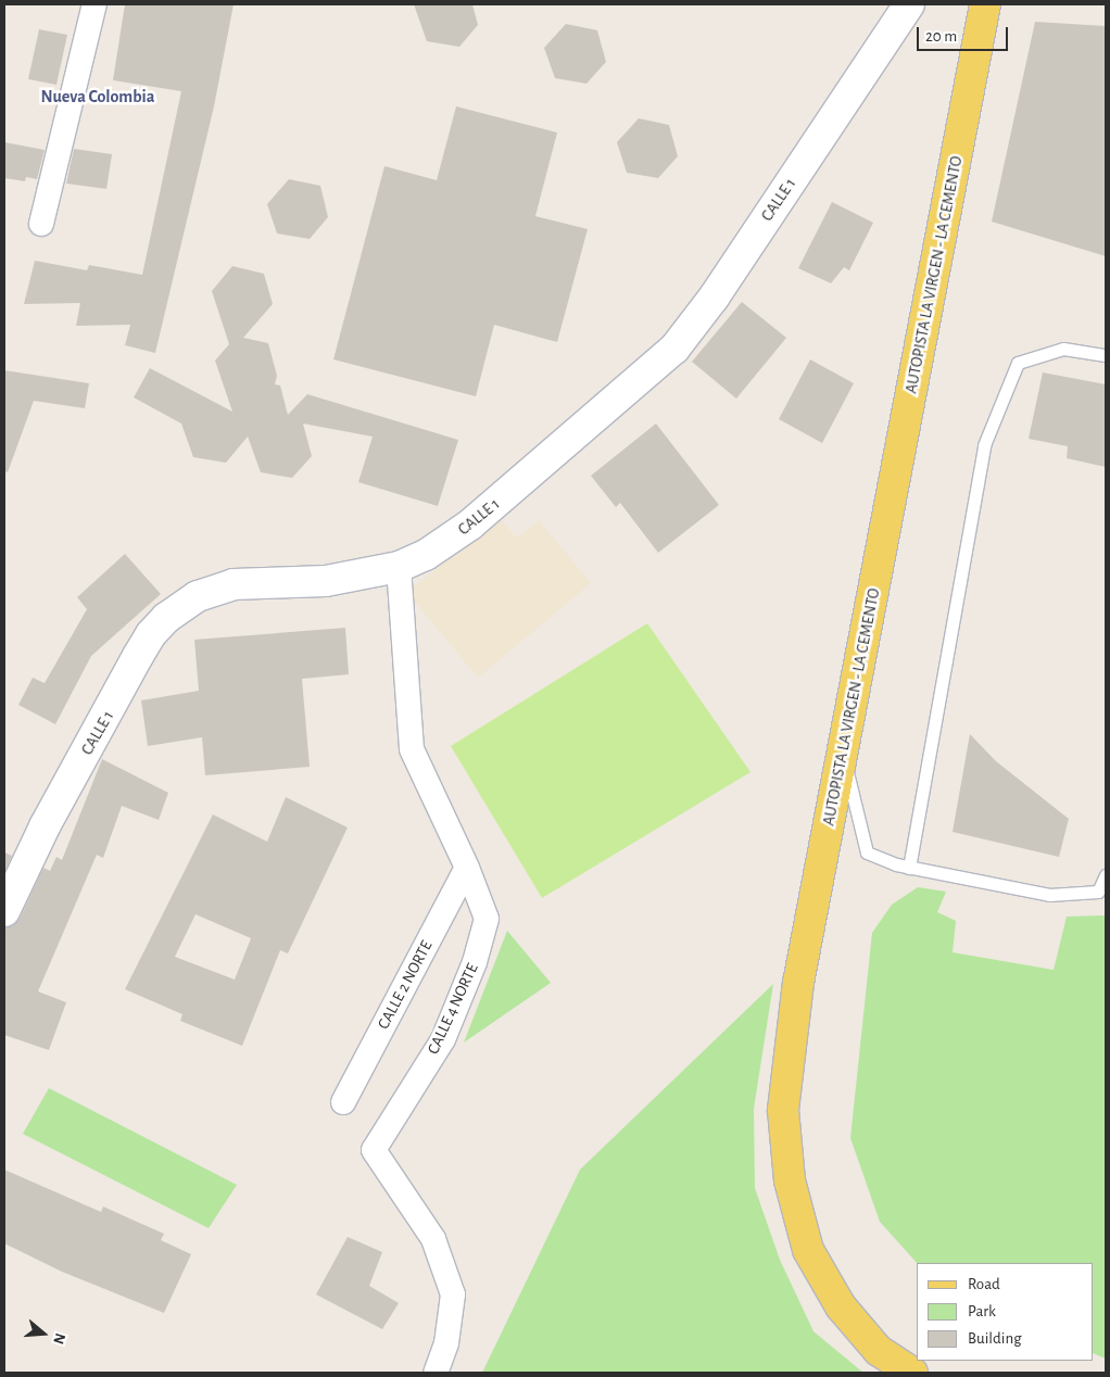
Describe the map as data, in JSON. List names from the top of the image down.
{
  "streets": {
    "main road": ["AUTOPISTA LA VIRGEN - LA CEMENTO"],
    "street": ["CALLE 1", "CALLE 2 NORTE", "CALLE 4 NORTE"]
  },
  "crossings": [
    ["CALLE 2 NORTE", "CALLE 4 NORTE"]
  ],
  "districts": ["Nueva Colombia"],
  "legend": ["Road", "Park", "Building"],
  "scale_bar": "20 m",
  "north": "right"
}
